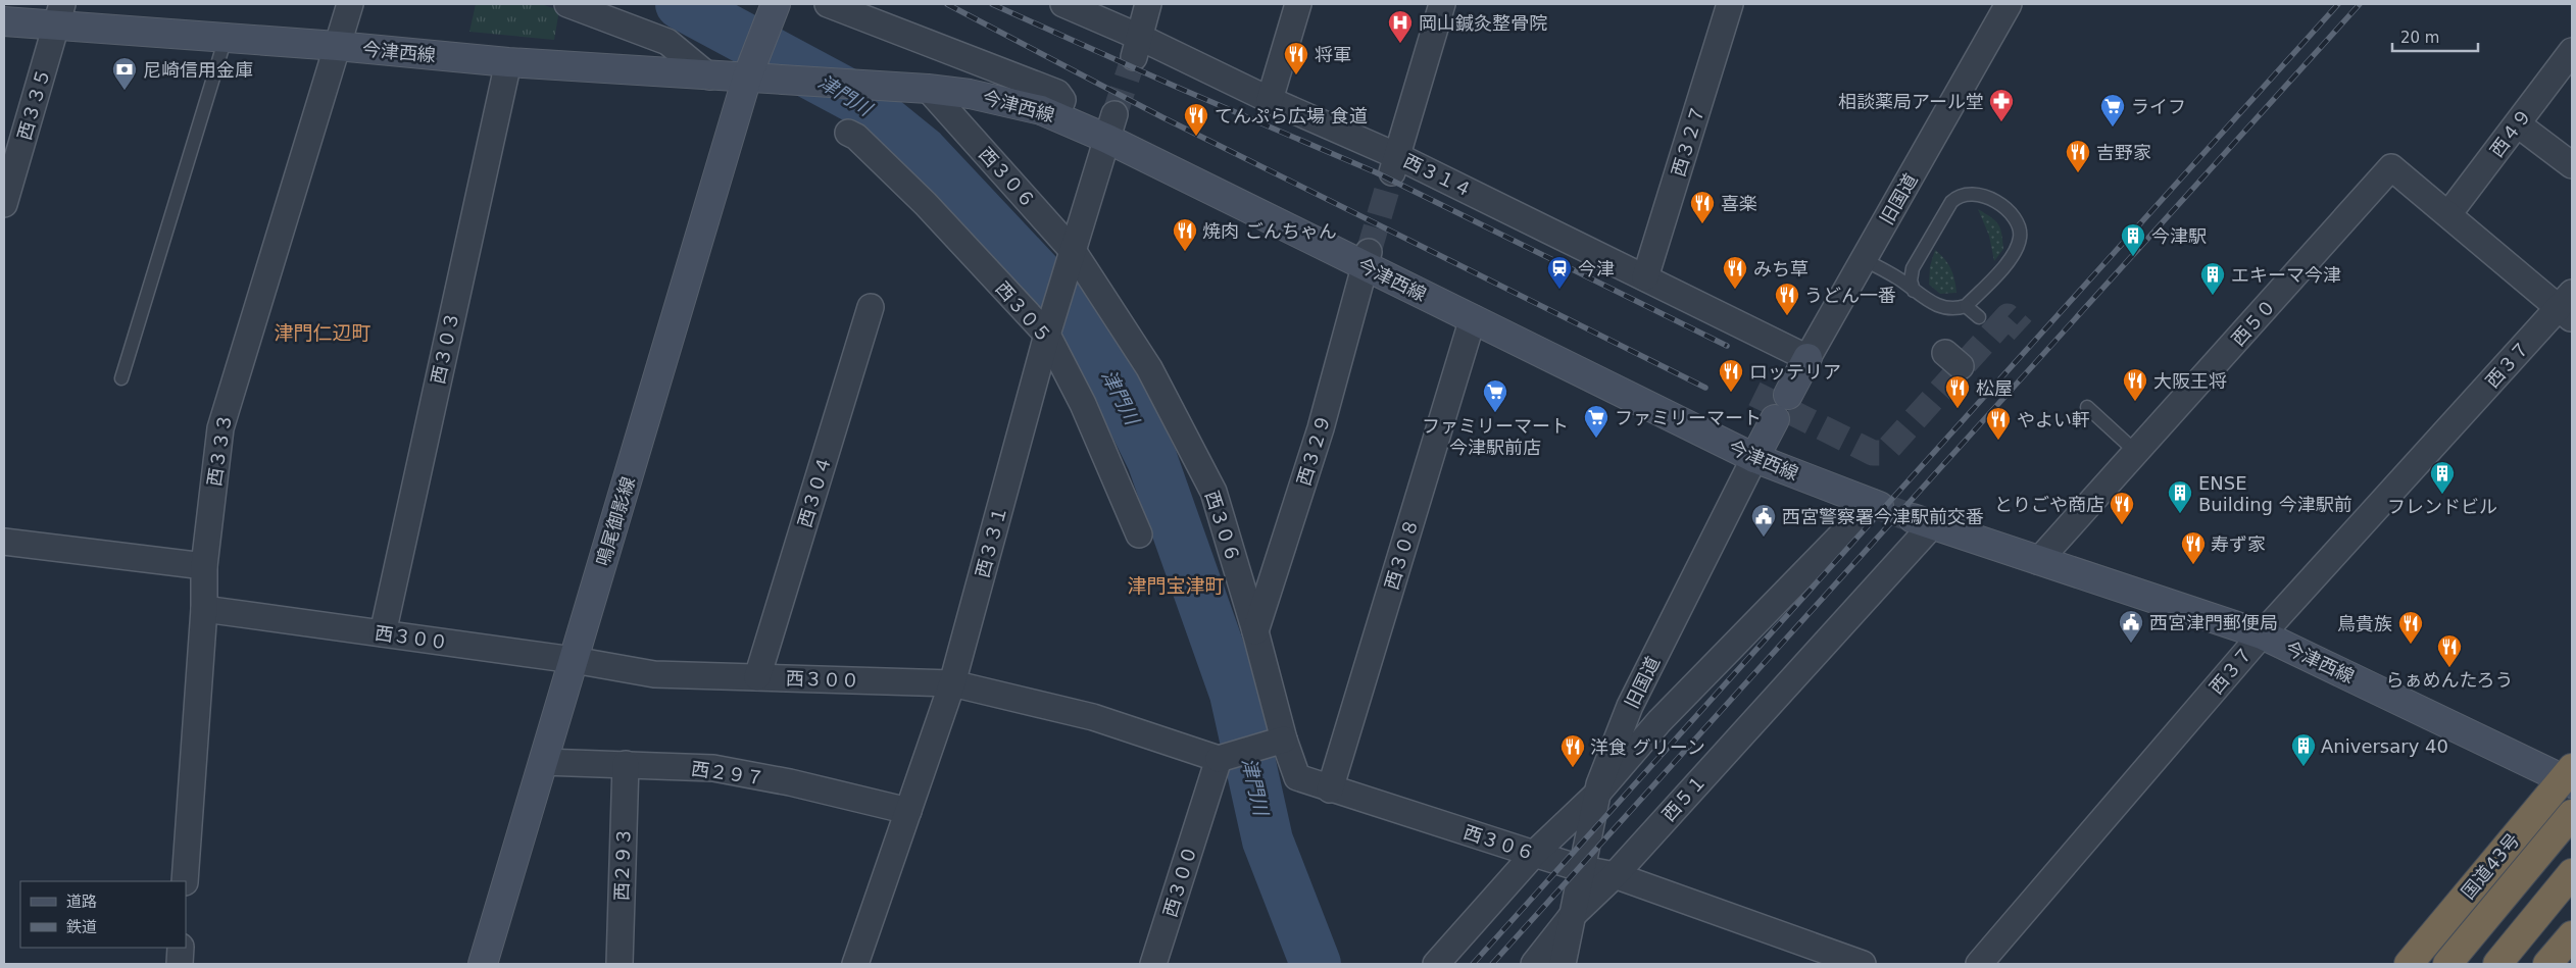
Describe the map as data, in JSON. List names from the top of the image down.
{
  "streets": {
    "highway": ["国道43号"],
    "street": [
      "今津西線",
      "西３３５",
      "西４９",
      "西３２７",
      "西３１４",
      "西３０６",
      "旧国道",
      "西３０５",
      "西５０",
      "西３０３",
      "西３７",
      "西３３３",
      "西３２９",
      "西３０４",
      "鳴尾御影線",
      "西３３１",
      "西３０８",
      "西３００",
      "西２９７",
      "西５１",
      "西２９３"
    ]
  },
  "crossings": [
    ["今津西線", "西３３５"],
    ["今津西線", "西３０６"],
    ["今津西線", "旧国道"],
    ["今津西線", "西５０"],
    ["今津西線", "西３０３"],
    ["今津西線", "西３７"],
    ["今津西線", "西３３３"],
    ["今津西線", "西３２９"],
    ["今津西線", "鳴尾御影線"],
    ["今津西線", "西３３１"],
    ["今津西線", "西３０８"],
    ["今津西線", "西５１"],
    ["今津西線", "国道43号"],
    ["西４９", "西５０"],
    ["西３２７", "西３１４"],
    ["西３１４", "旧国道"],
    ["西３０６", "旧国道"],
    ["西３０６", "西３２９"],
    ["西３０６", "西３３１"],
    ["西３０６", "西３０８"],
    ["西３０６", "西５１"],
    ["旧国道", "西５１"],
    ["西３０５", "西３３１"],
    ["西５０", "西３７"],
    ["西３０３", "西３００"],
    ["西３３３", "西３００"],
    ["西３０４", "西３００"],
    ["鳴尾御影線", "西３００"],
    ["鳴尾御影線", "西２９７"],
    ["西３３１", "西３００"],
    ["西３３１", "西２９７"],
    ["西２９７", "西２９３"]
  ],
  "districts": ["津門仁辺町", "津門宝津町"],
  "water": ["津門川"],
  "places": {
    "hospital": ["岡山鍼灸整骨院"],
    "restaurant": [
      "将軍",
      "てんぷら広場 食道",
      "吉野家",
      "喜楽",
      "焼肉 ごんちゃん",
      "みち草",
      "うどん一番",
      "ロッテリア",
      "大阪王将",
      "松屋",
      "やよい軒",
      "とりごや商店",
      "寿ず家",
      "鳥貴族",
      "らぁめんたろう",
      "洋食 グリーン"
    ],
    "bank": ["尼崎信用金庫"],
    "pharmacy": ["相談薬局アール堂"],
    "supermarket": ["ライフ", "ファミリーマート 今津駅前店", "ファミリーマート"],
    "building": [
      "今津駅",
      "エキーマ今津",
      "フレンドビル",
      "ENSE Building 今津駅前",
      "Aniversary 40"
    ],
    "station": ["今津"],
    "public building": ["西宮警察署今津駅前交番", "西宮津門郵便局"]
  },
  "legend": ["道路", "鉄道"],
  "scale_bar": "20 m"
}
